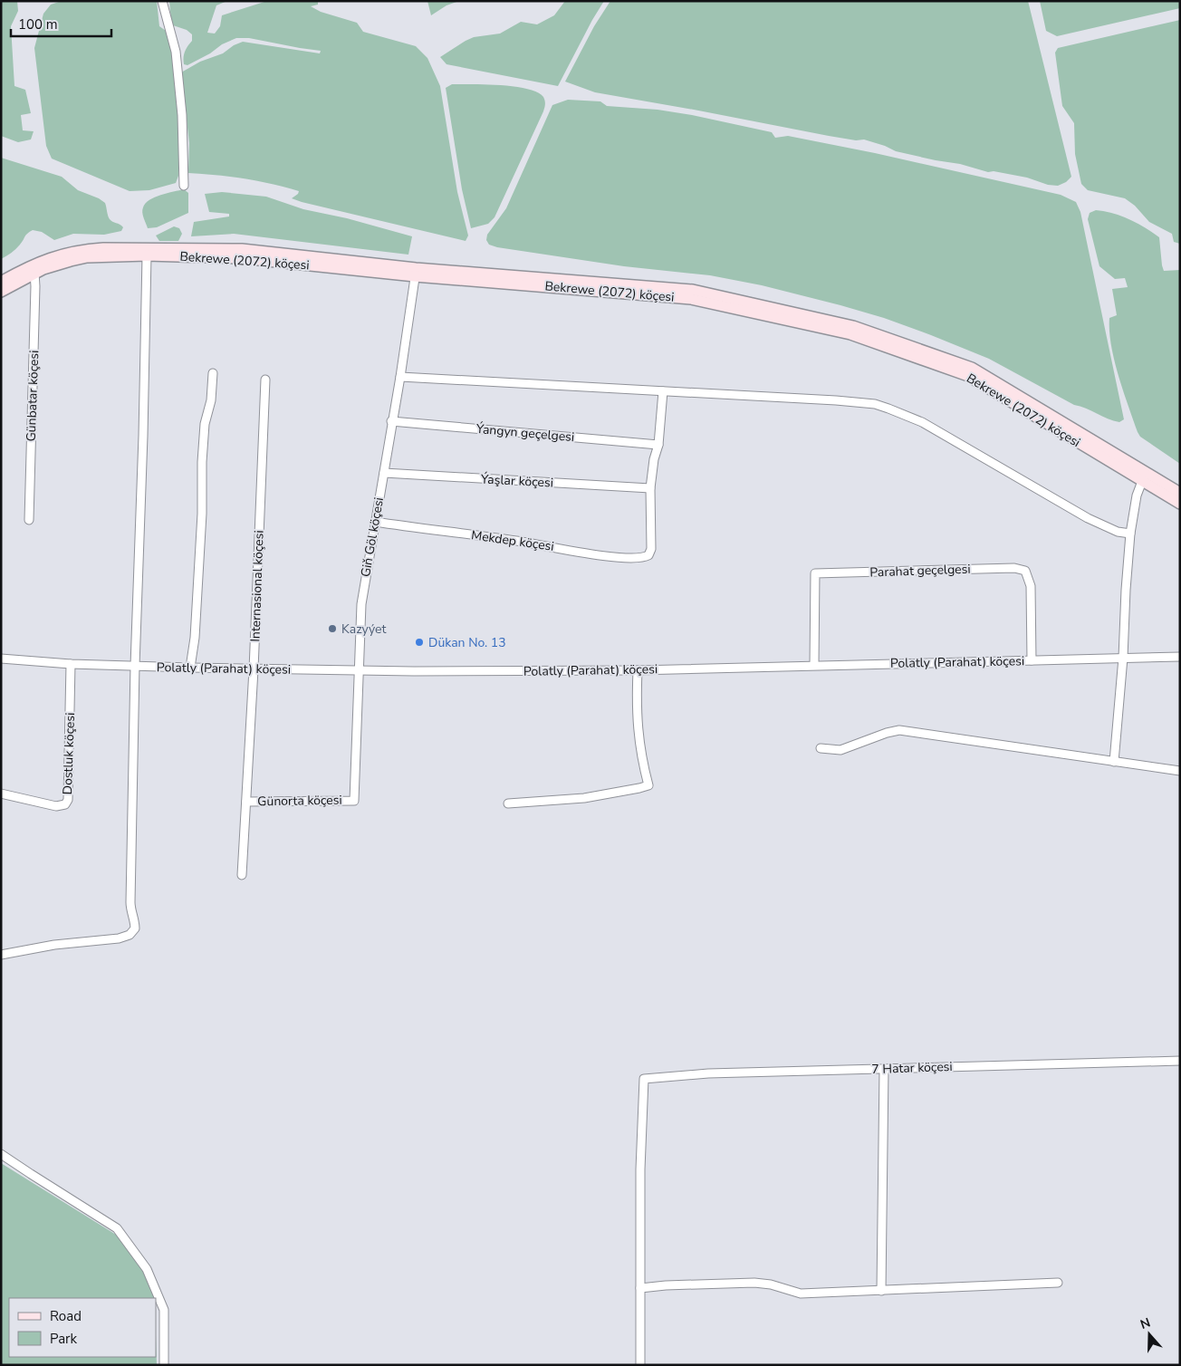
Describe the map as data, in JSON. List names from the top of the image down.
{
  "streets": {
    "main road": ["Bekrewe (2072) köçesi"],
    "street": [
      "Günbatar köçesi",
      "Ýangyn geçelgesi",
      "Ýaşlar köçesi",
      "Giň Göl köçesi",
      "Mekdep köçesi",
      "Parahat geçelgesi",
      "Internasional köçesi",
      "Polatly (Parahat) köçesi",
      "Dostluk köçesi",
      "Günorta köçesi",
      "7 Hatar köçesi"
    ]
  },
  "crossings": [
    ["Bekrewe (2072) köçesi", "Günbatar köçesi"],
    ["Bekrewe (2072) köçesi", "Giň Göl köçesi"],
    ["Ýangyn geçelgesi", "Giň Göl köçesi"],
    ["Ýaşlar köçesi", "Giň Göl köçesi"],
    ["Ýaşlar köçesi", "Mekdep köçesi"],
    ["Giň Göl köçesi", "Mekdep köçesi"],
    ["Giň Göl köçesi", "Polatly (Parahat) köçesi"],
    ["Giň Göl köçesi", "Günorta köçesi"],
    ["Parahat geçelgesi", "Polatly (Parahat) köçesi"],
    ["Internasional köçesi", "Polatly (Parahat) köçesi"],
    ["Internasional köçesi", "Günorta köçesi"],
    ["Polatly (Parahat) köçesi", "Dostluk köçesi"]
  ],
  "places": ["Kazyýet", "Dükan No. 13"],
  "legend": ["Road", "Park"],
  "scale_bar": "100 m",
  "north": "top"
}
